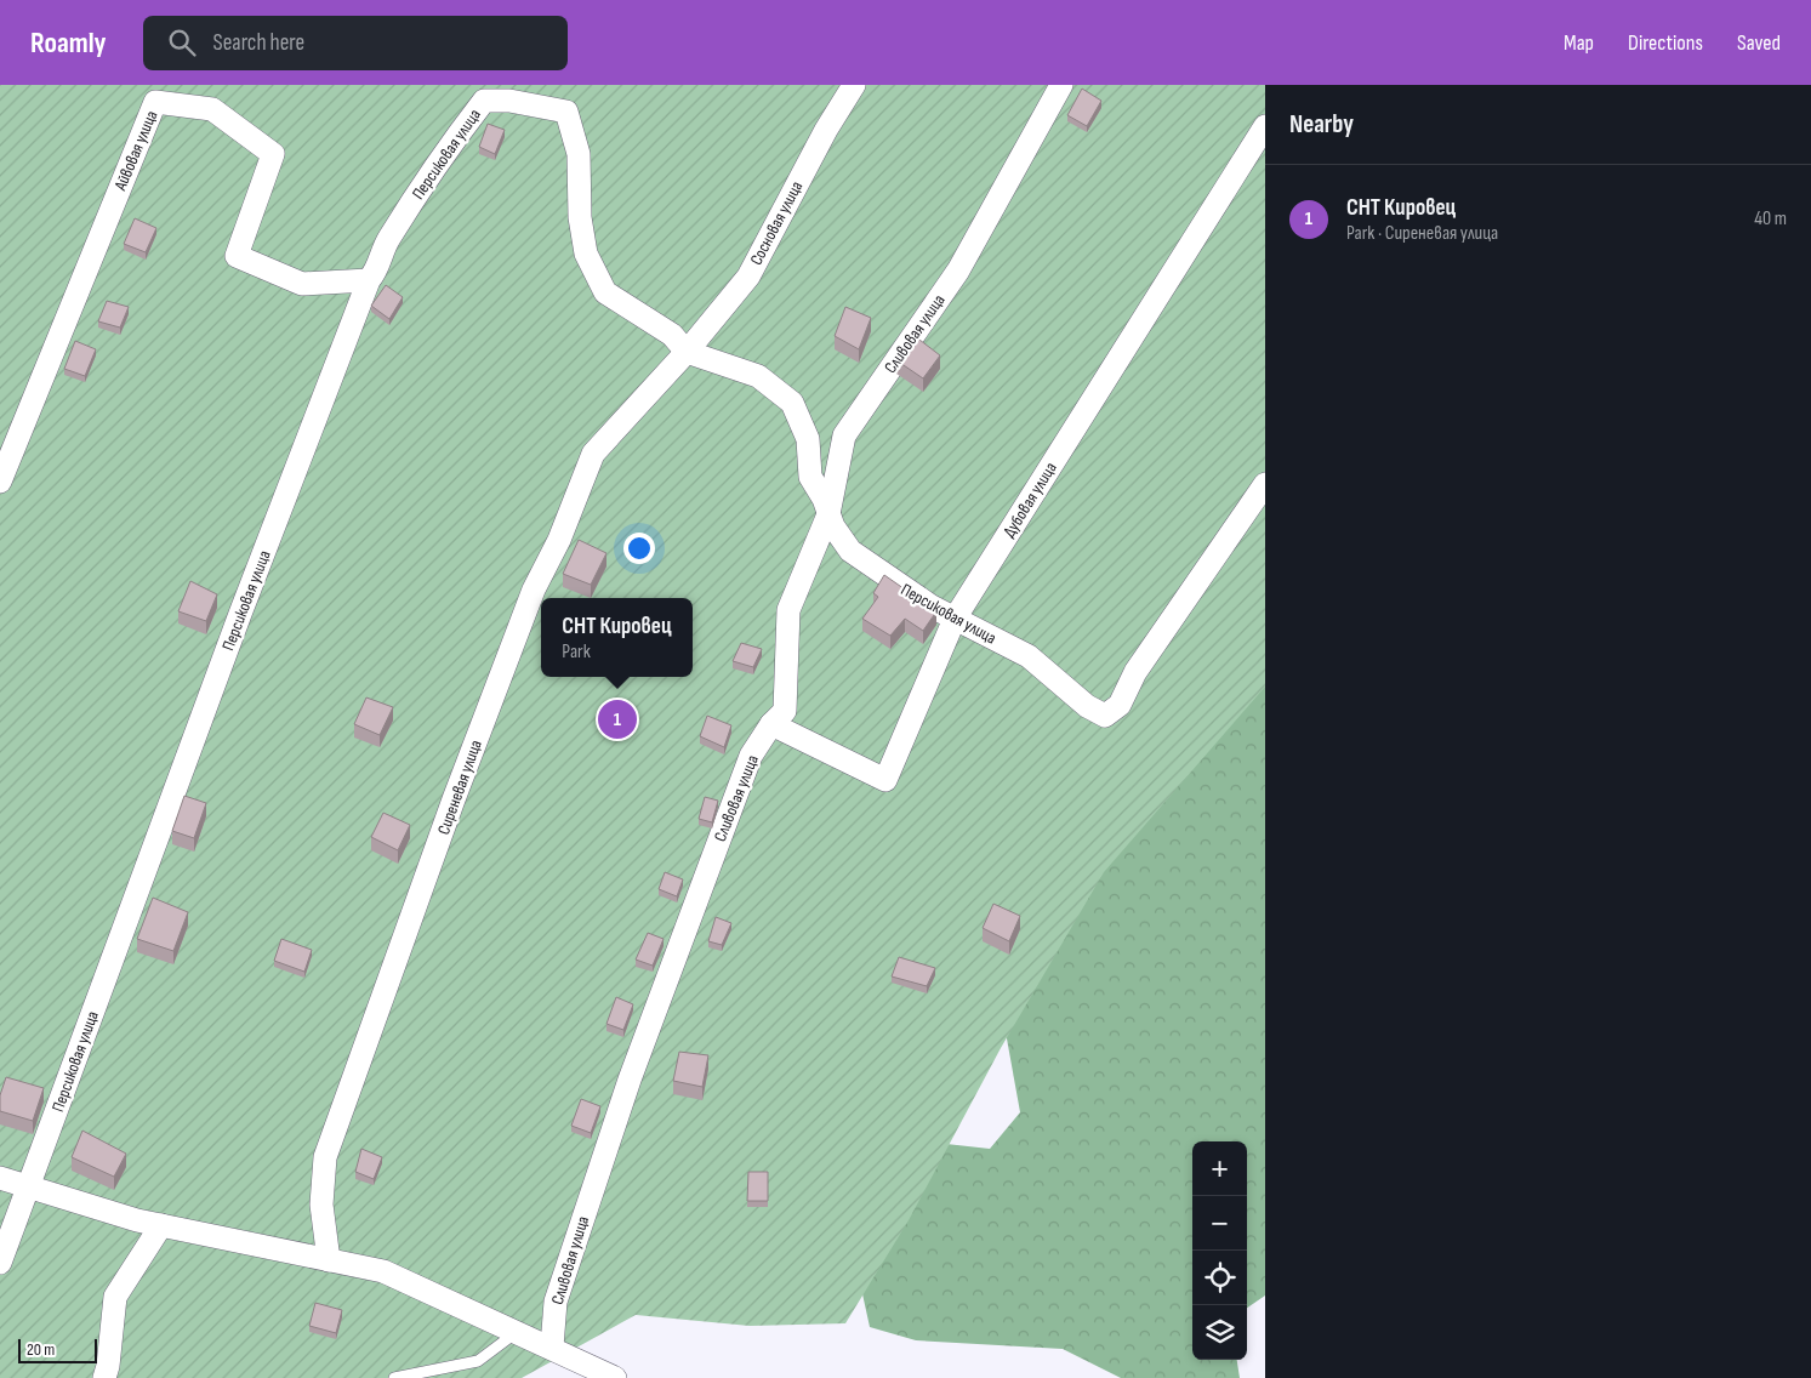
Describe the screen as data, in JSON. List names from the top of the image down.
{
  "streets": {
    "street": [
      "Айвовая улица",
      "Персиковая улица",
      "Сосновая улица",
      "Сливовая улица",
      "Дубовая улица",
      "Сиреневая улица"
    ]
  },
  "crossings": [
    ["Айвовая улица", "Персиковая улица"],
    ["Персиковая улица", "Сосновая улица"],
    ["Персиковая улица", "Сливовая улица"],
    ["Персиковая улица", "Дубовая улица"],
    ["Персиковая улица", "Сиреневая улица"],
    ["Сосновая улица", "Сиреневая улица"],
    ["Сливовая улица", "Дубовая улица"]
  ],
  "scale_bar": "20 m",
  "page": {
    "header": "Roamly",
    "search": "Search here",
    "nav": ["Map", "Directions", "Saved"],
    "heading": "Nearby",
    "list": [
      {
        "mark": "1",
        "name": "СНТ Кировец",
        "note": "Park · Сиреневая улица",
        "value": "40 m"
      }
    ],
    "popup": ["СНТ Кировец", "Park"],
    "pins": "1",
    "map_buttons": ["+", "−"],
    "scale": "20 m"
  }
}
